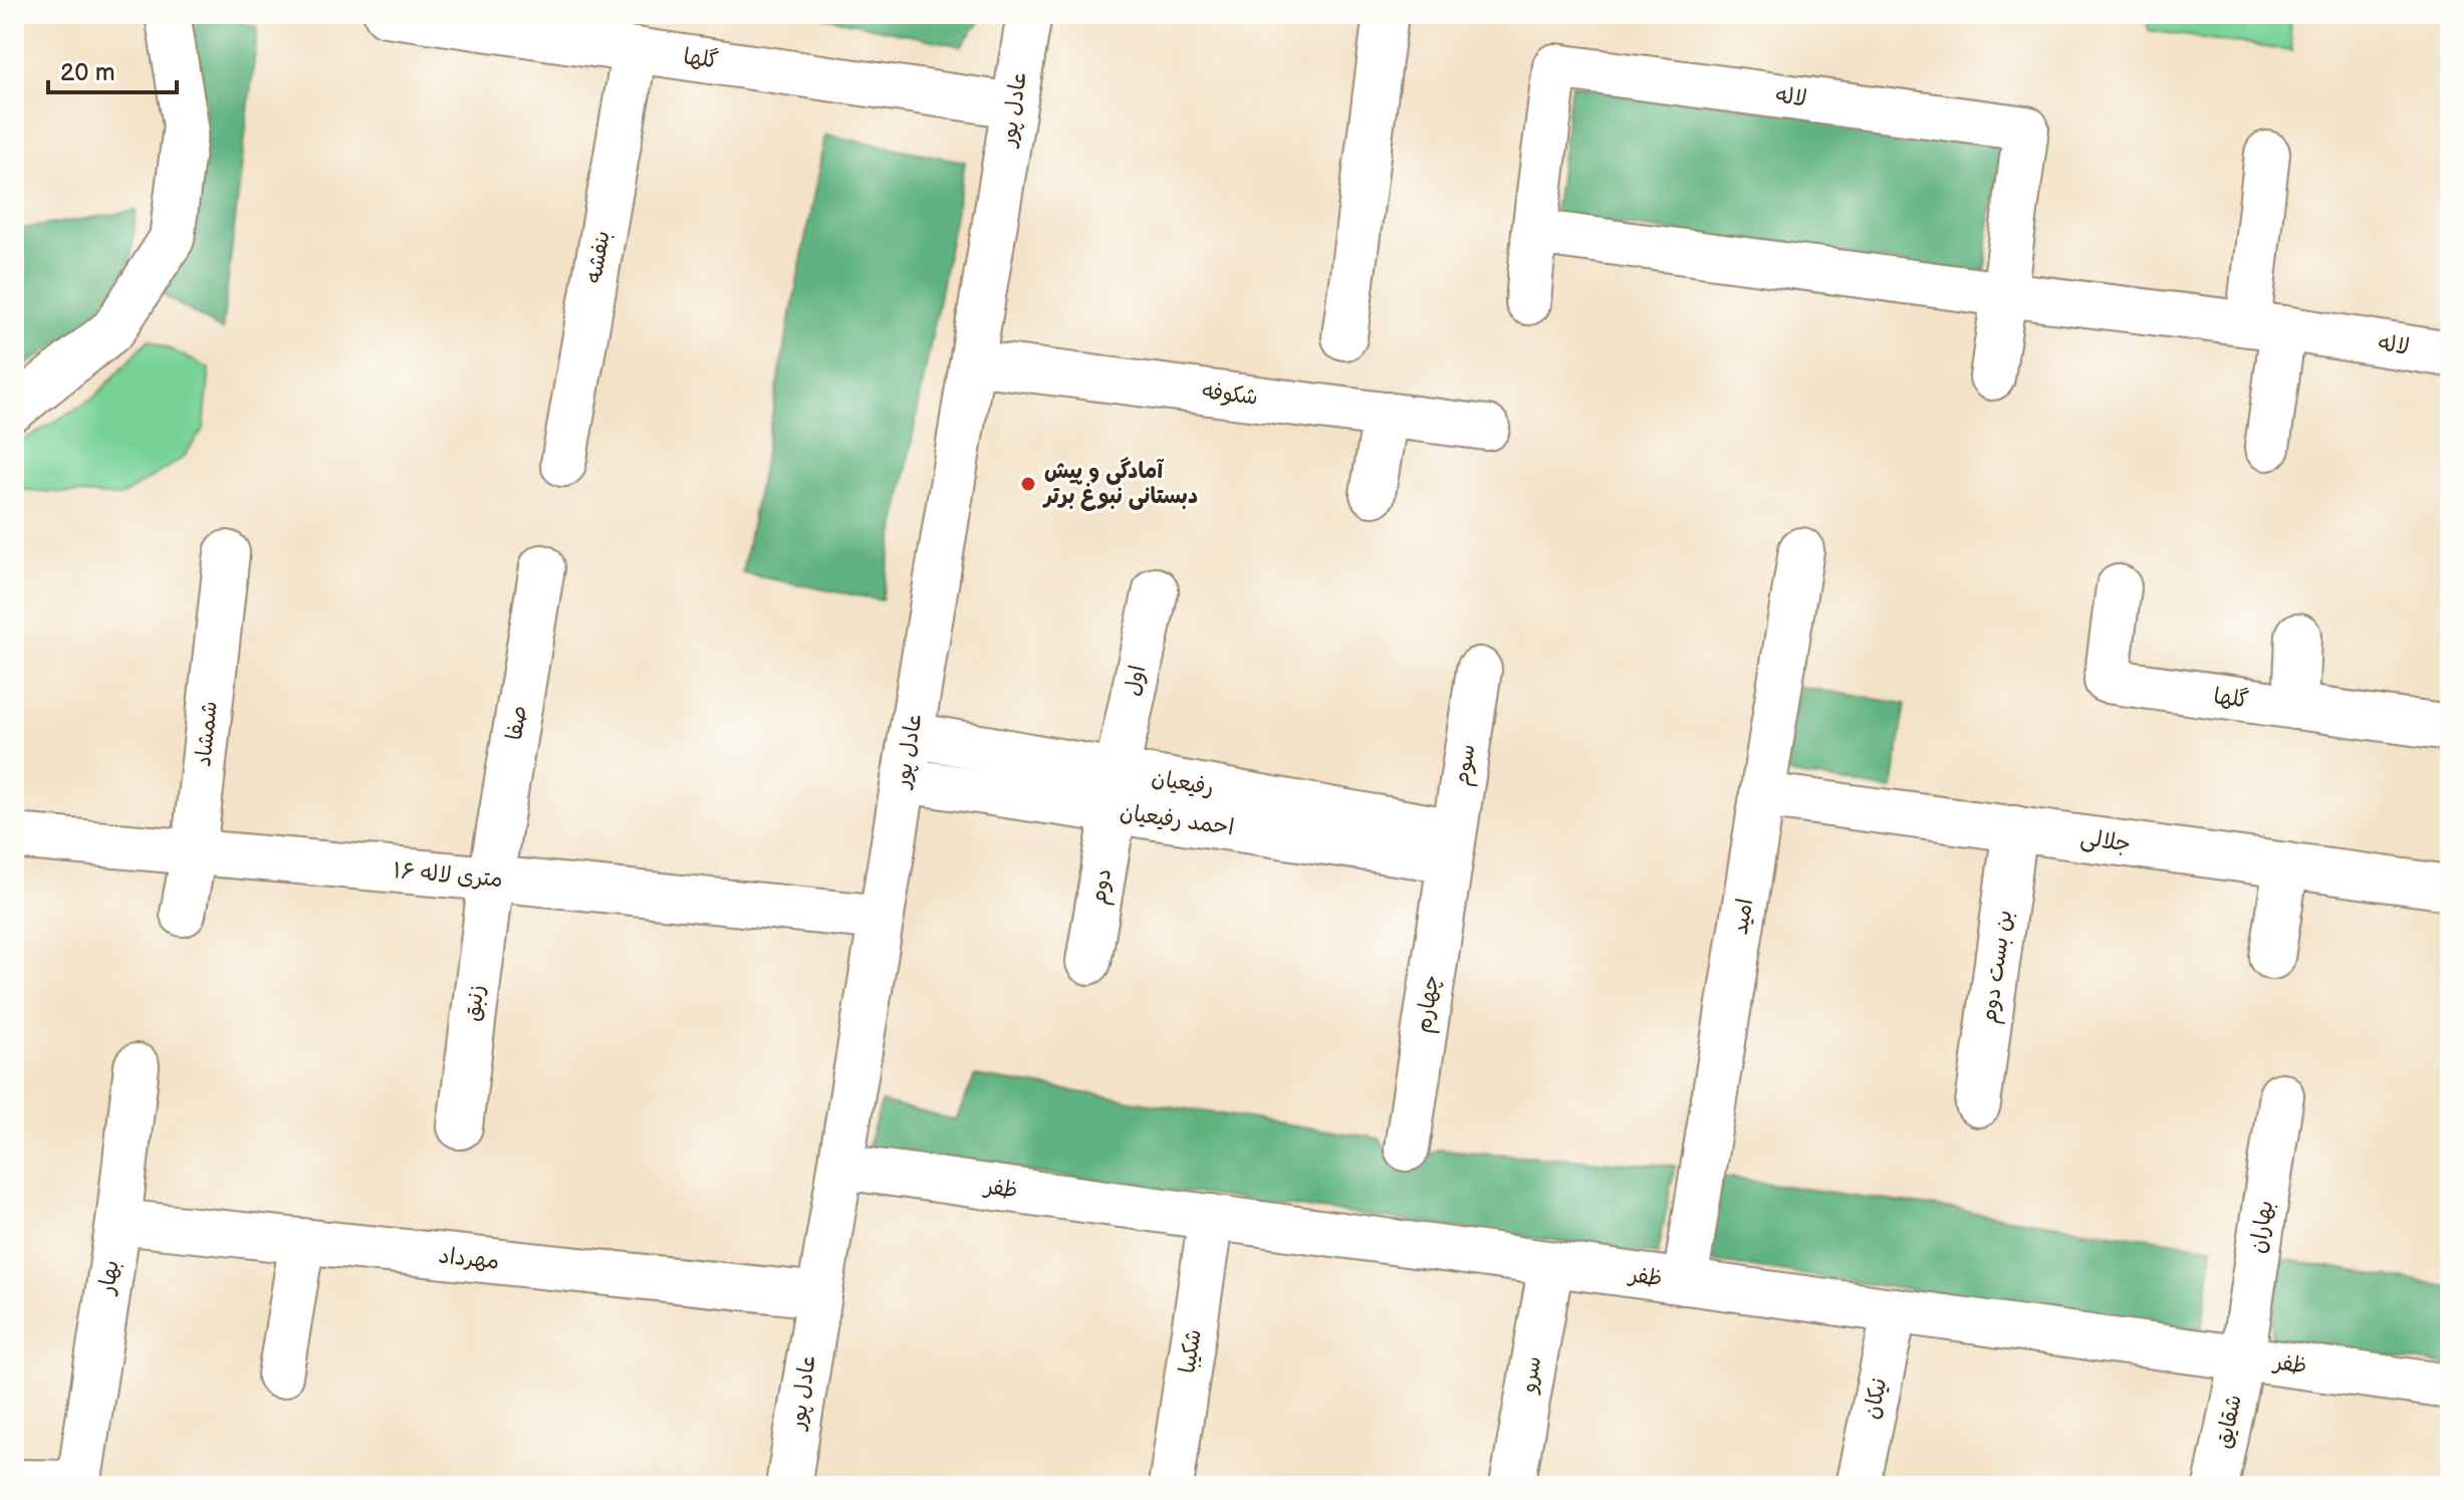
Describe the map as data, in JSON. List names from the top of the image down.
{
  "streets": {
    "street": [
      "گلها",
      "لاله",
      "عادل پور",
      "بنفشه",
      "شکوفه",
      "اول",
      "صفا",
      "شمشاد",
      "سوم",
      "احمد رفیعیان",
      "جلالی",
      "۱۶ متری لاله",
      "دوم",
      "امید",
      "بن بست دوم",
      "زنبق",
      "چهارم",
      "ظفر",
      "بهاران",
      "مهرداد",
      "بهار",
      "شکیبا",
      "سرو",
      "نیکان",
      "شقایق"
    ]
  },
  "crossings": [
    ["گلها", "عادل پور"],
    ["گلها", "بنفشه"],
    ["عادل پور", "شکوفه"],
    ["عادل پور", "احمد رفیعیان"],
    ["عادل پور", "۱۶ متری لاله"],
    ["عادل پور", "ظفر"],
    ["عادل پور", "مهرداد"],
    ["اول", "احمد رفیعیان"],
    ["اول", "دوم"],
    ["صفا", "۱۶ متری لاله"],
    ["صفا", "زنبق"],
    ["شمشاد", "۱۶ متری لاله"],
    ["سوم", "احمد رفیعیان"],
    ["سوم", "چهارم"],
    ["احمد رفیعیان", "دوم"],
    ["احمد رفیعیان", "چهارم"],
    ["جلالی", "امید"],
    ["جلالی", "بن بست دوم"],
    ["۱۶ متری لاله", "زنبق"],
    ["امید", "ظفر"],
    ["ظفر", "بهاران"],
    ["ظفر", "شکیبا"],
    ["ظفر", "سرو"],
    ["ظفر", "نیکان"],
    ["ظفر", "شقایق"],
    ["بهاران", "شقایق"],
    ["مهرداد", "بهار"]
  ],
  "places": ["آمادگی و پیش دبستانی نبوغ برتر"],
  "scale_bar": "20 m"
}
